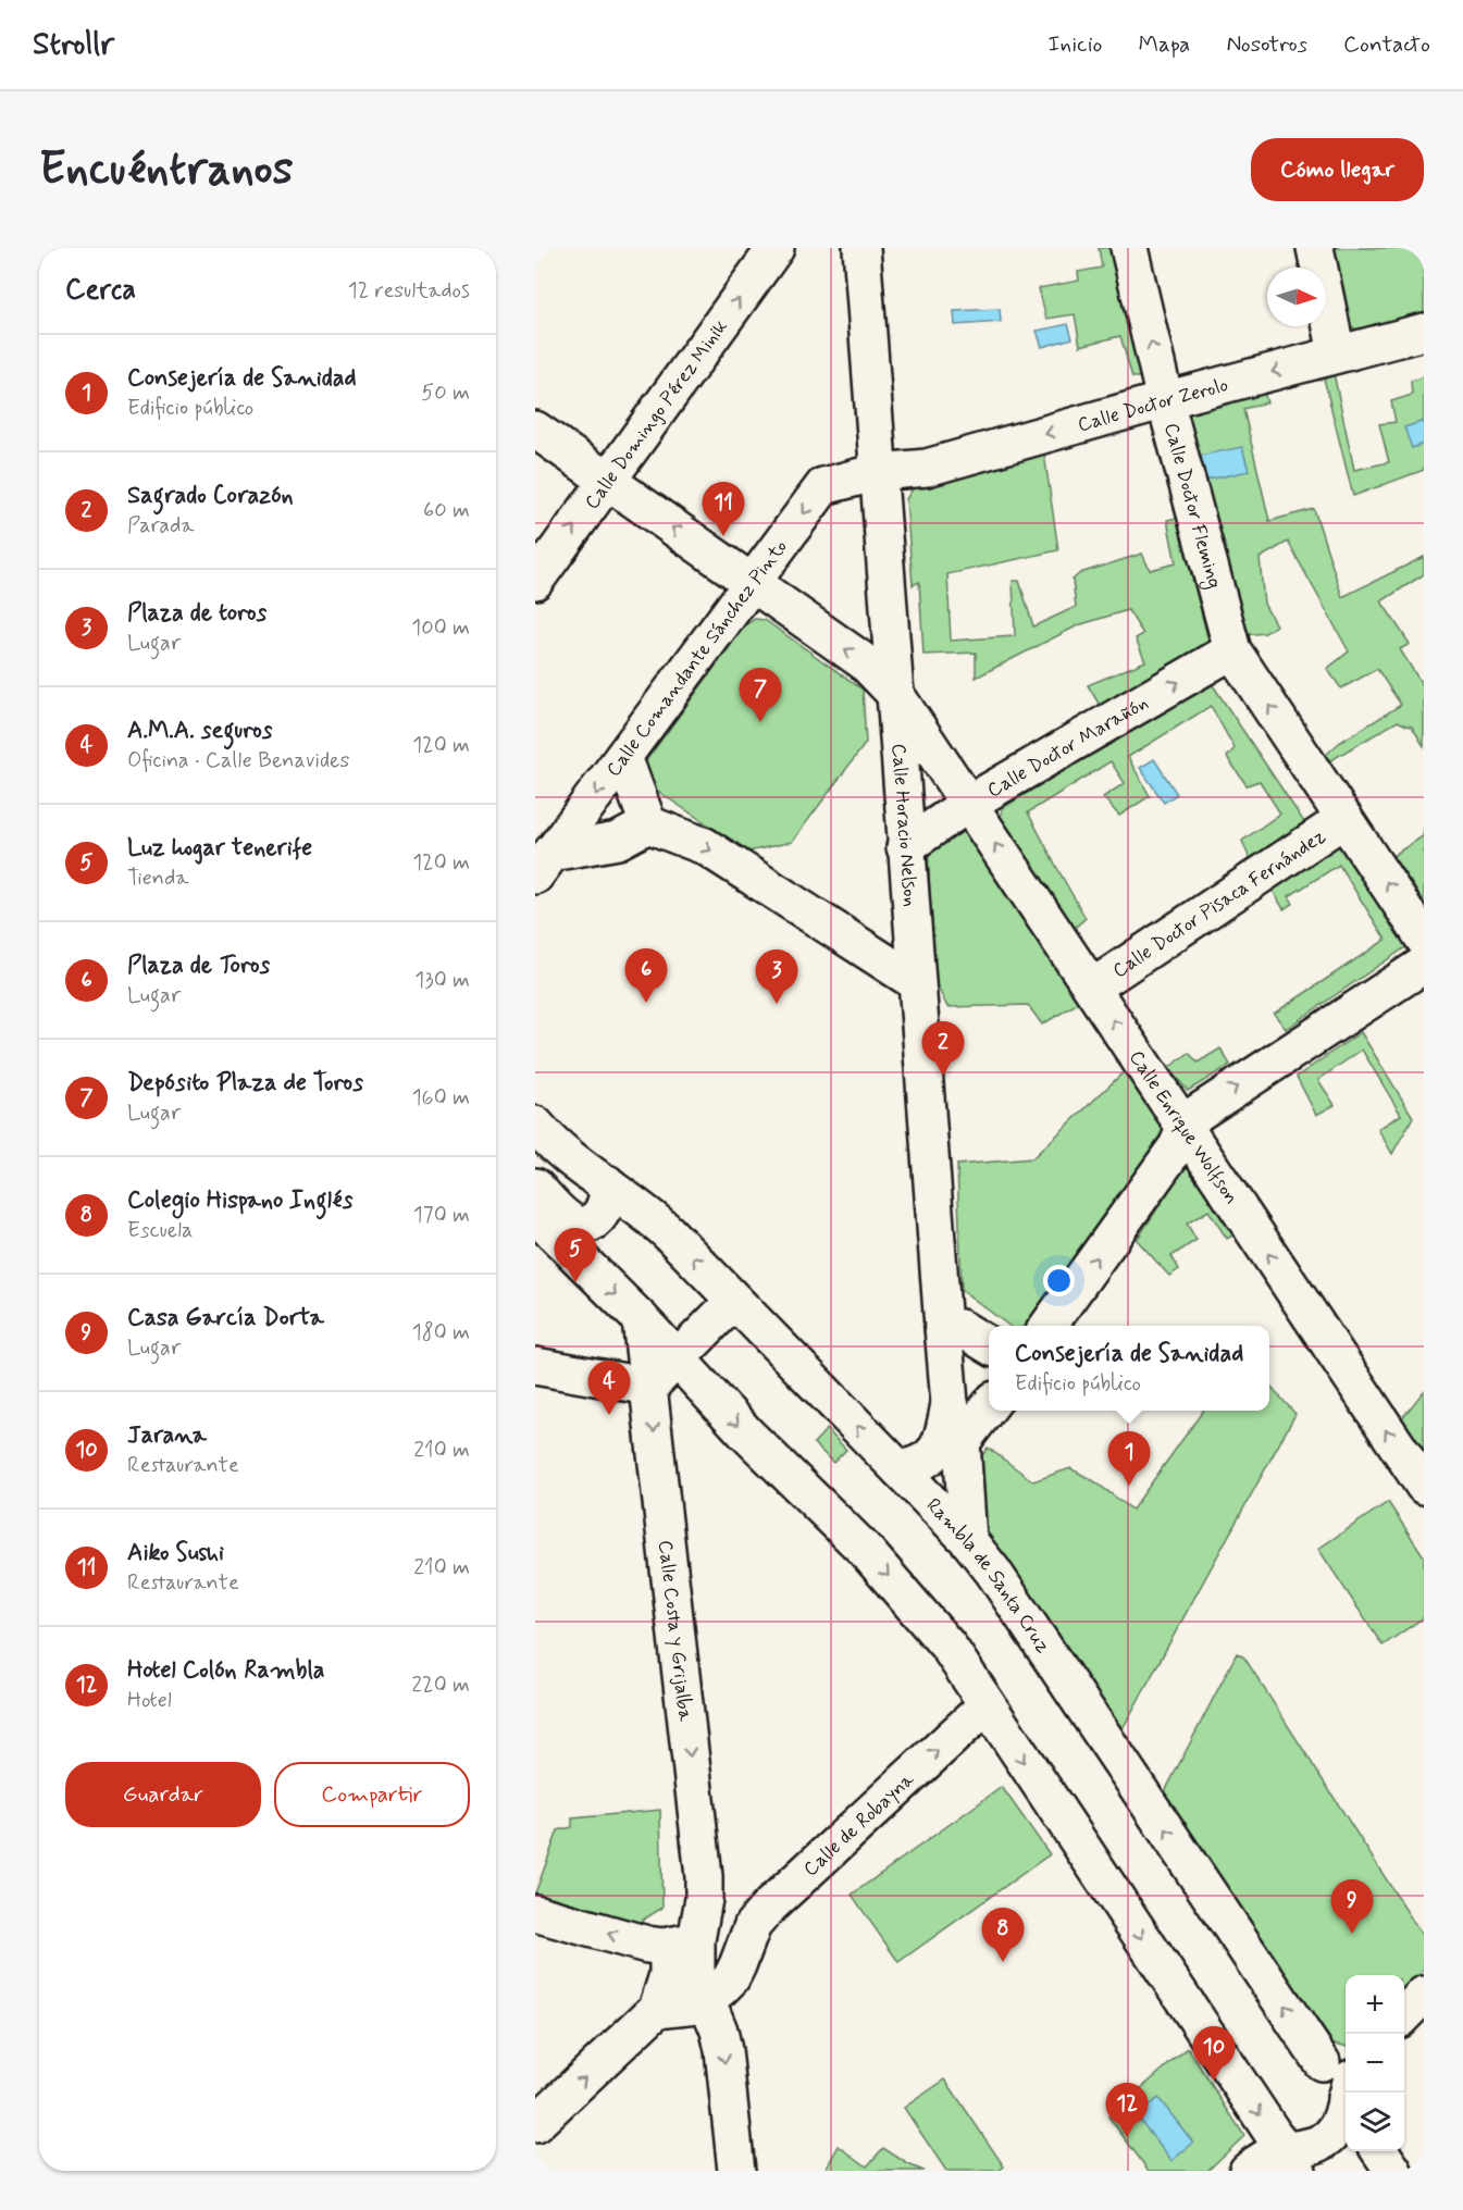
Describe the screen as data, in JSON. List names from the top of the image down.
{
  "streets": {
    "street": [
      "Calle Doctor Zerolo",
      "Calle Domingo Pérez Minik",
      "Calle Doctor Fleming",
      "Calle Comandante Sánchez Pinto",
      "Calle Doctor Marañón",
      "Calle Horacio Nelson",
      "Calle Doctor Pisaca Fernández",
      "Calle Enrique Wolfson",
      "Rambla de Santa Cruz",
      "Calle Costa y Grijalba",
      "Calle de Robayna"
    ]
  },
  "crossings": [
    ["Calle Doctor Zerolo", "Calle Doctor Fleming"],
    ["Calle Doctor Zerolo", "Calle Comandante Sánchez Pinto"],
    ["Calle Doctor Zerolo", "Calle Horacio Nelson"],
    ["Calle Domingo Pérez Minik", "Calle Enrique Wolfson"],
    ["Calle Doctor Fleming", "Calle Doctor Marañón"],
    ["Calle Doctor Fleming", "Calle Doctor Pisaca Fernández"],
    ["Calle Comandante Sánchez Pinto", "Calle Horacio Nelson"],
    ["Calle Comandante Sánchez Pinto", "Calle Enrique Wolfson"],
    ["Calle Doctor Marañón", "Calle Horacio Nelson"],
    ["Calle Doctor Marañón", "Calle Enrique Wolfson"],
    ["Calle Horacio Nelson", "Calle Enrique Wolfson"],
    ["Calle Doctor Pisaca Fernández", "Calle Enrique Wolfson"]
  ],
  "one_way": [
    "Calle Doctor Zerolo",
    "Calle Domingo Pérez Minik",
    "Calle Doctor Fleming",
    "Calle Comandante Sánchez Pinto",
    "Calle Doctor Marañón",
    "Calle Enrique Wolfson",
    "Calle Costa y Grijalba",
    "Calle de Robayna"
  ],
  "north": "right",
  "page": {
    "header": "Strollr",
    "nav": [
      "Inicio",
      "Mapa",
      "Nosotros",
      "Contacto"
    ],
    "buttons": [
      "Cómo llegar",
      ["Guardar", "Compartir"]
    ],
    "title": "Encuéntranos",
    "heading": ["Cerca", "12 resultados"],
    "list": [
      {
        "mark": "1",
        "name": "Consejería de Sanidad",
        "note": "Edificio público",
        "value": "50 m"
      },
      {
        "mark": "2",
        "name": "Sagrado Corazón",
        "note": "Parada",
        "value": "60 m"
      },
      {
        "mark": "3",
        "name": "Plaza de toros",
        "note": "Lugar",
        "value": "100 m"
      },
      {
        "mark": "4",
        "name": "A.M.A. seguros",
        "note": "Oficina · Calle Benavides",
        "value": "120 m"
      },
      {
        "mark": "5",
        "name": "Luz hogar tenerife",
        "note": "Tienda",
        "value": "120 m"
      },
      {
        "mark": "6",
        "name": "Plaza de Toros",
        "note": "Lugar",
        "value": "130 m"
      },
      {
        "mark": "7",
        "name": "Depósito Plaza de Toros",
        "note": "Lugar",
        "value": "160 m"
      },
      {
        "mark": "8",
        "name": "Colegio Hispano Inglés",
        "note": "Escuela",
        "value": "170 m"
      },
      {
        "mark": "9",
        "name": "Casa García Dorta",
        "note": "Lugar",
        "value": "180 m"
      },
      {
        "mark": "10",
        "name": "Jarana",
        "note": "Restaurante",
        "value": "210 m"
      },
      {
        "mark": "11",
        "name": "Aiko Sushi",
        "note": "Restaurante",
        "value": "210 m"
      },
      {
        "mark": "12",
        "name": "Hotel Colón Rambla",
        "note": "Hotel",
        "value": "220 m"
      }
    ],
    "pins": [
      "11",
      "7",
      "6",
      "3",
      "2",
      "5",
      "4",
      "1",
      "9",
      "8",
      "10",
      "12"
    ],
    "popup": ["Consejería de Sanidad", "Edificio público"],
    "map_buttons": ["+", "−"]
  }
}
